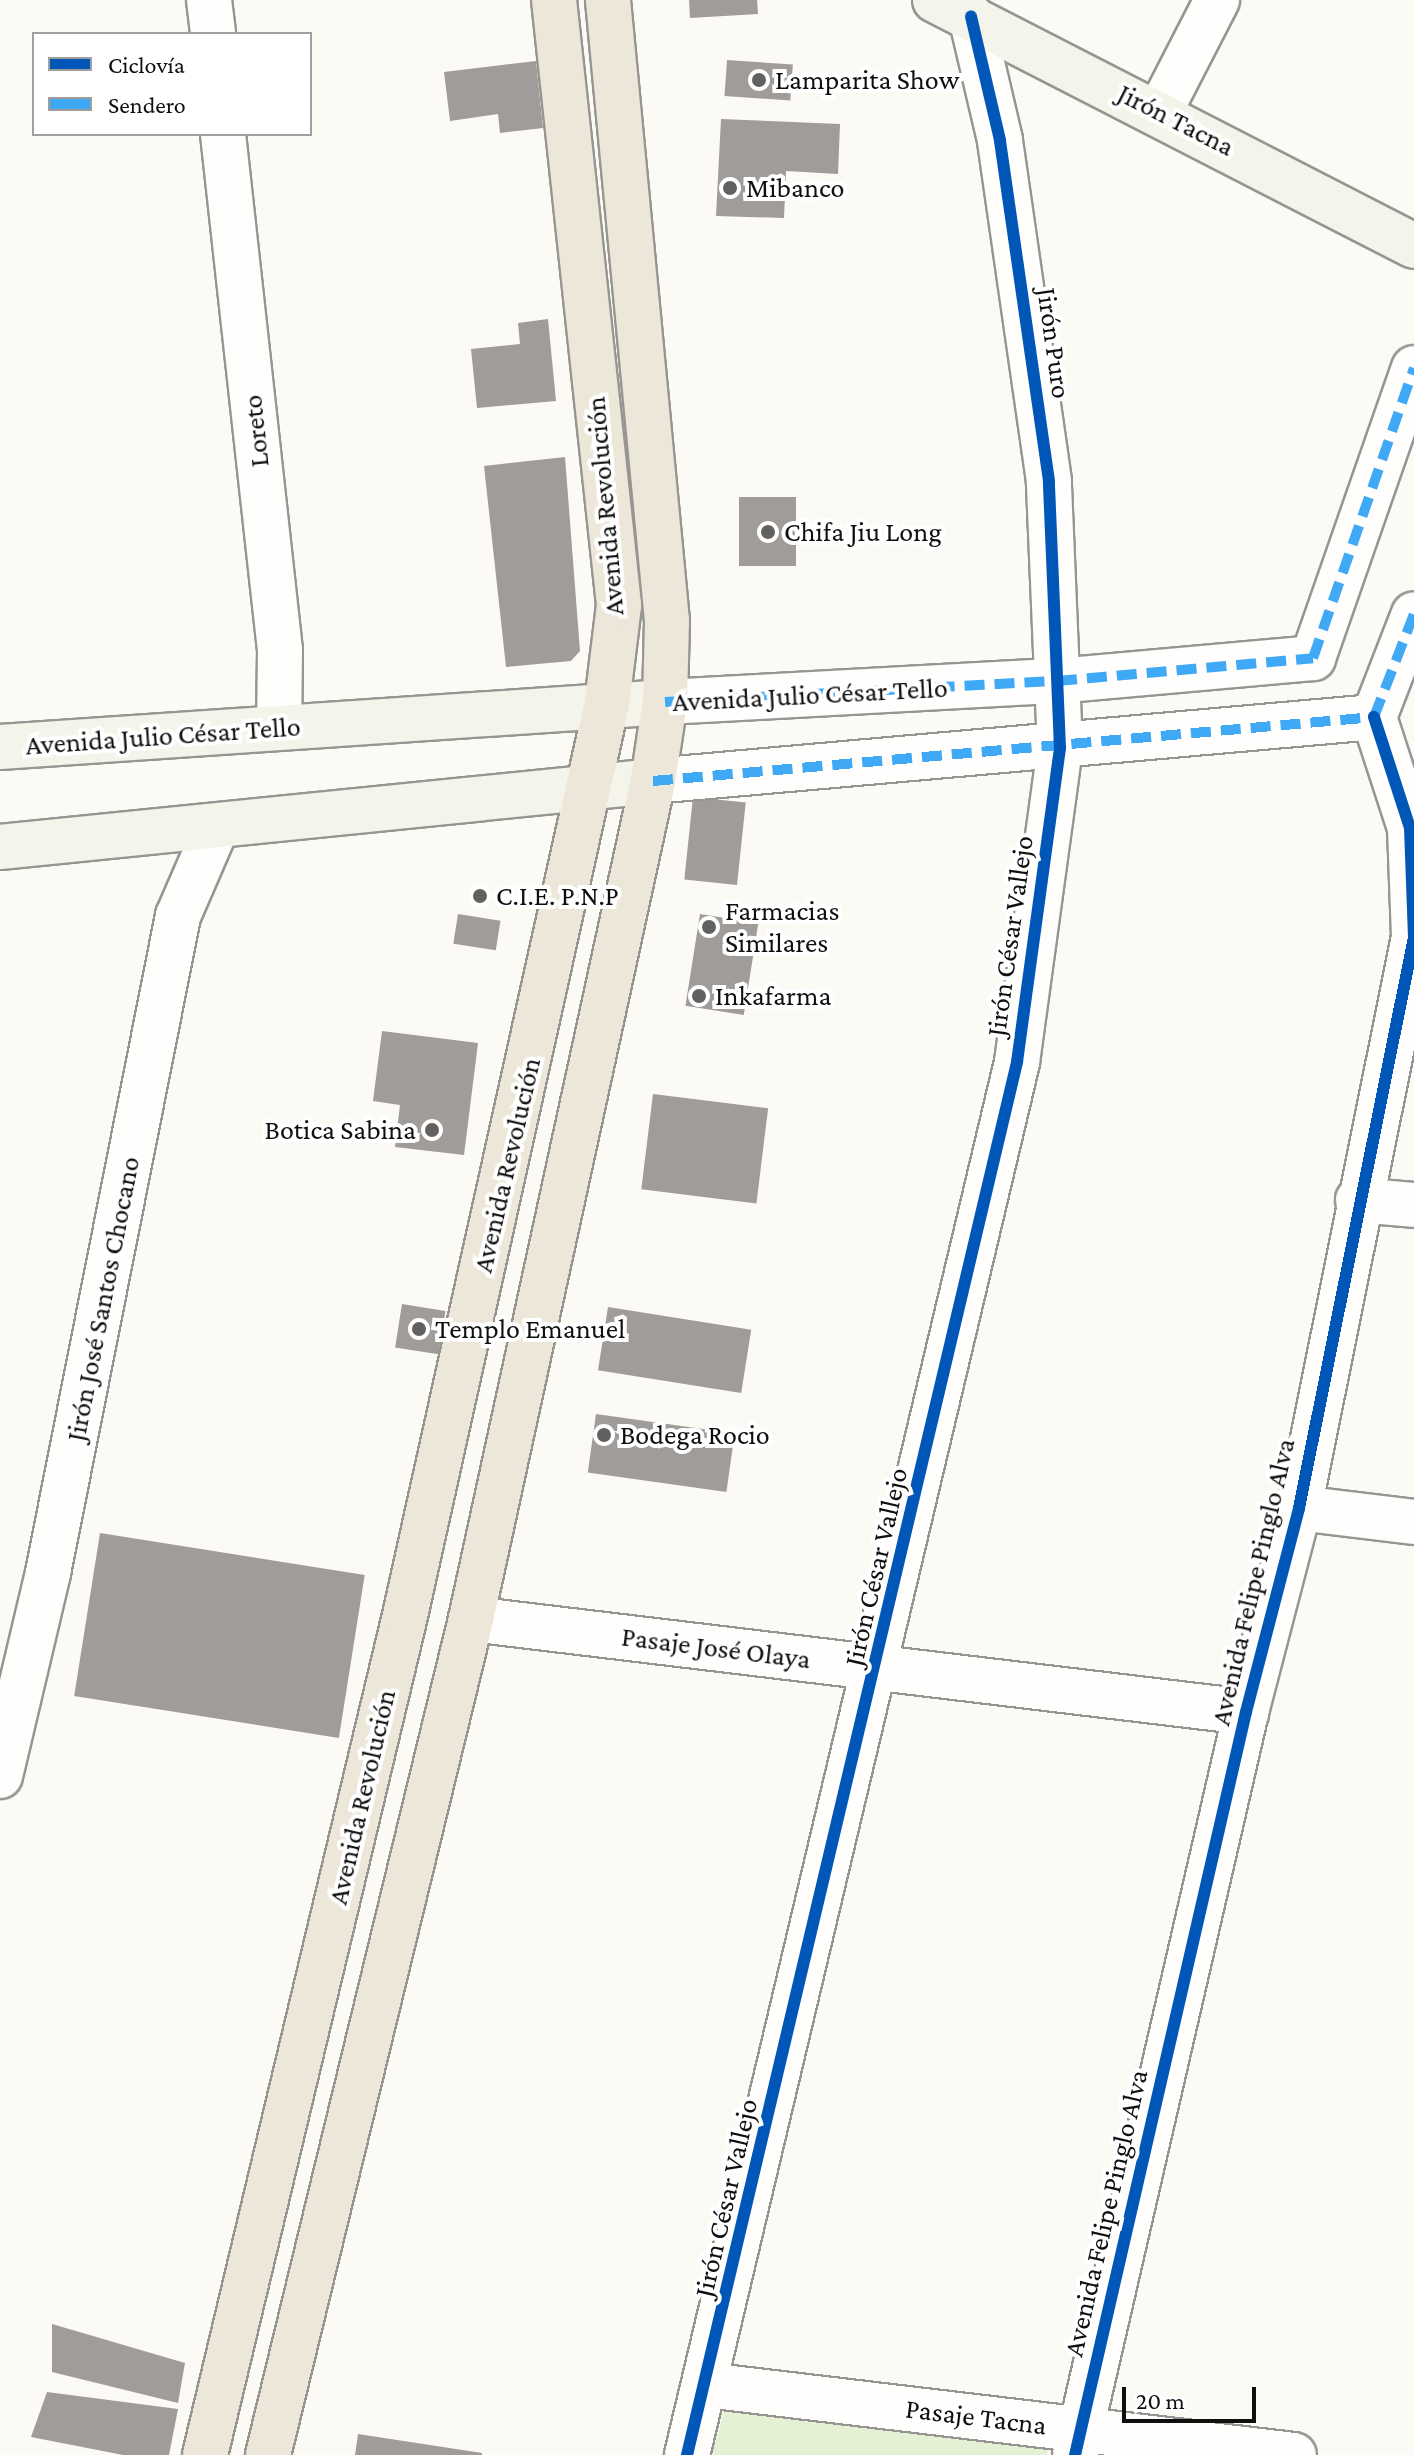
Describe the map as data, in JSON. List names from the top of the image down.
{
  "streets": {
    "main road": ["Avenida Revolución"],
    "street": [
      "Jirón Tacna",
      "Jirón Puro",
      "Loreto",
      "Avenida Julio César Tello",
      "Jirón César Vallejo",
      "Jirón José Santos Chocano",
      "Avenida Felipe Pinglo Alva",
      "Pasaje José Olaya",
      "Pasaje Tacna"
    ]
  },
  "crossings": [
    ["Jirón Tacna", "Jirón Puro"],
    ["Jirón Puro", "Avenida Julio César Tello"],
    ["Jirón Puro", "Jirón César Vallejo"],
    ["Loreto", "Avenida Julio César Tello"],
    ["Avenida Revolución", "Avenida Julio César Tello"],
    ["Avenida Revolución", "Pasaje José Olaya"],
    ["Avenida Julio César Tello", "Jirón César Vallejo"],
    ["Jirón César Vallejo", "Pasaje José Olaya"],
    ["Jirón César Vallejo", "Pasaje Tacna"],
    ["Avenida Felipe Pinglo Alva", "Pasaje José Olaya"],
    ["Avenida Felipe Pinglo Alva", "Pasaje Tacna"]
  ],
  "places": [
    "Lamparita Show",
    "Mibanco",
    "Chifa Jiu Long",
    "C.I.E. P.N.P",
    "Farmacias Similares",
    "Inkafarma",
    "Botica Sabina",
    "Templo Emanuel",
    "Bodega Rocio"
  ],
  "legend": ["Ciclovía", "Sendero"],
  "scale_bar": "20 m"
}
